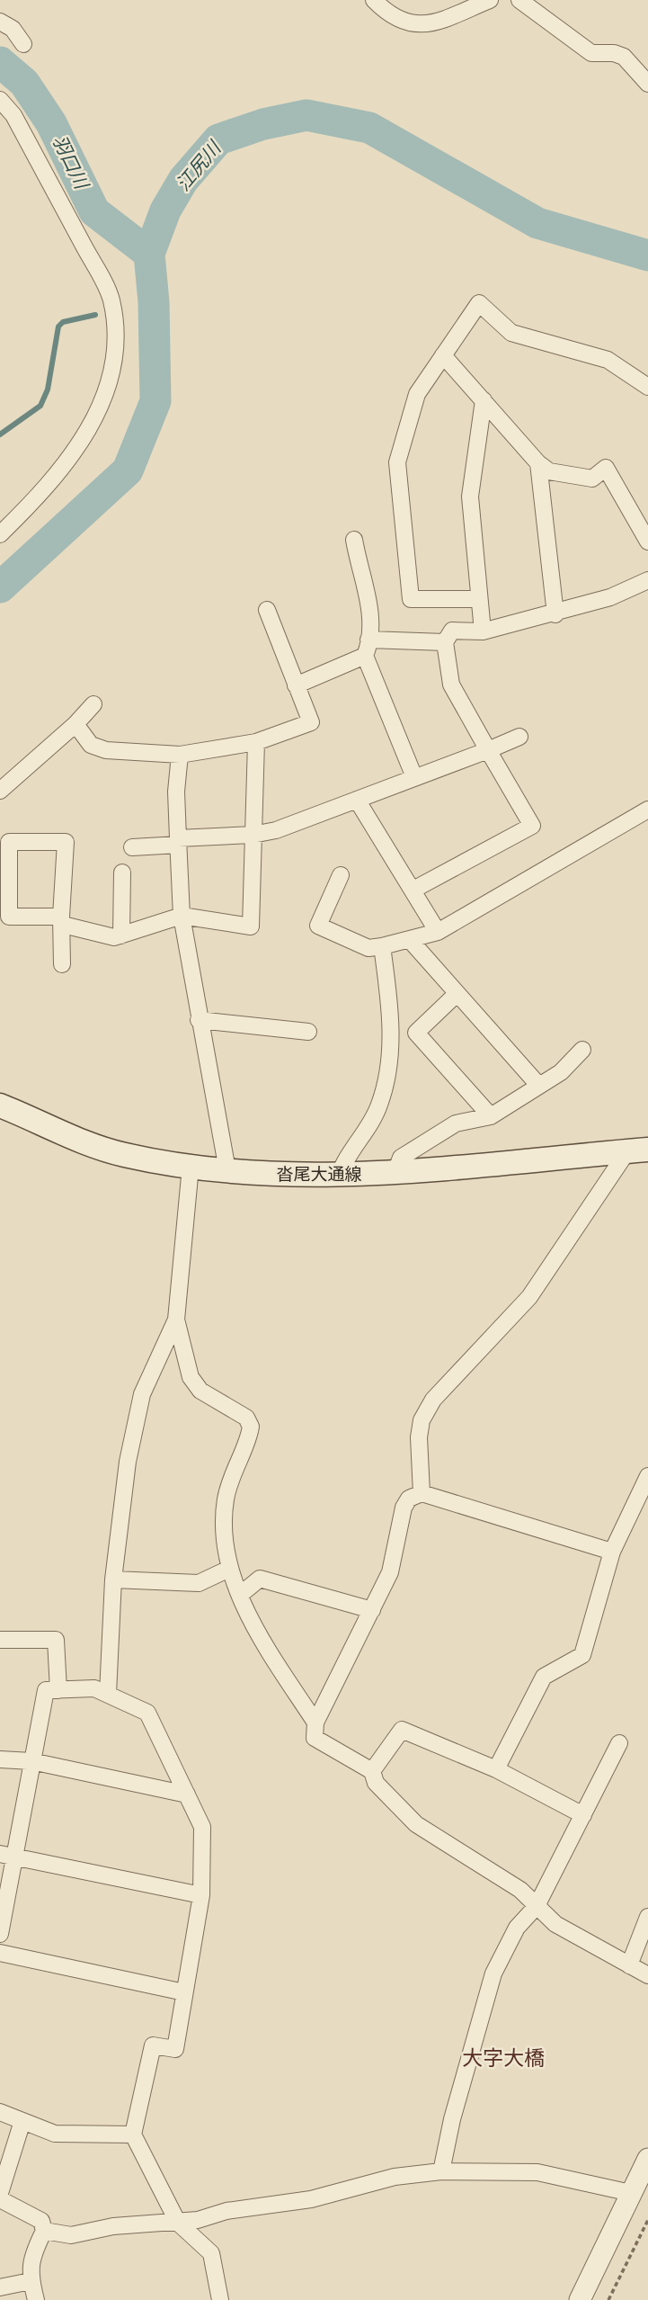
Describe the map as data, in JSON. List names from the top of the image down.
{
  "streets": {
    "main road": ["沓尾大通線"]
  },
  "districts": ["大字大橋"],
  "water": ["羽口川", "江尻川"]
}
